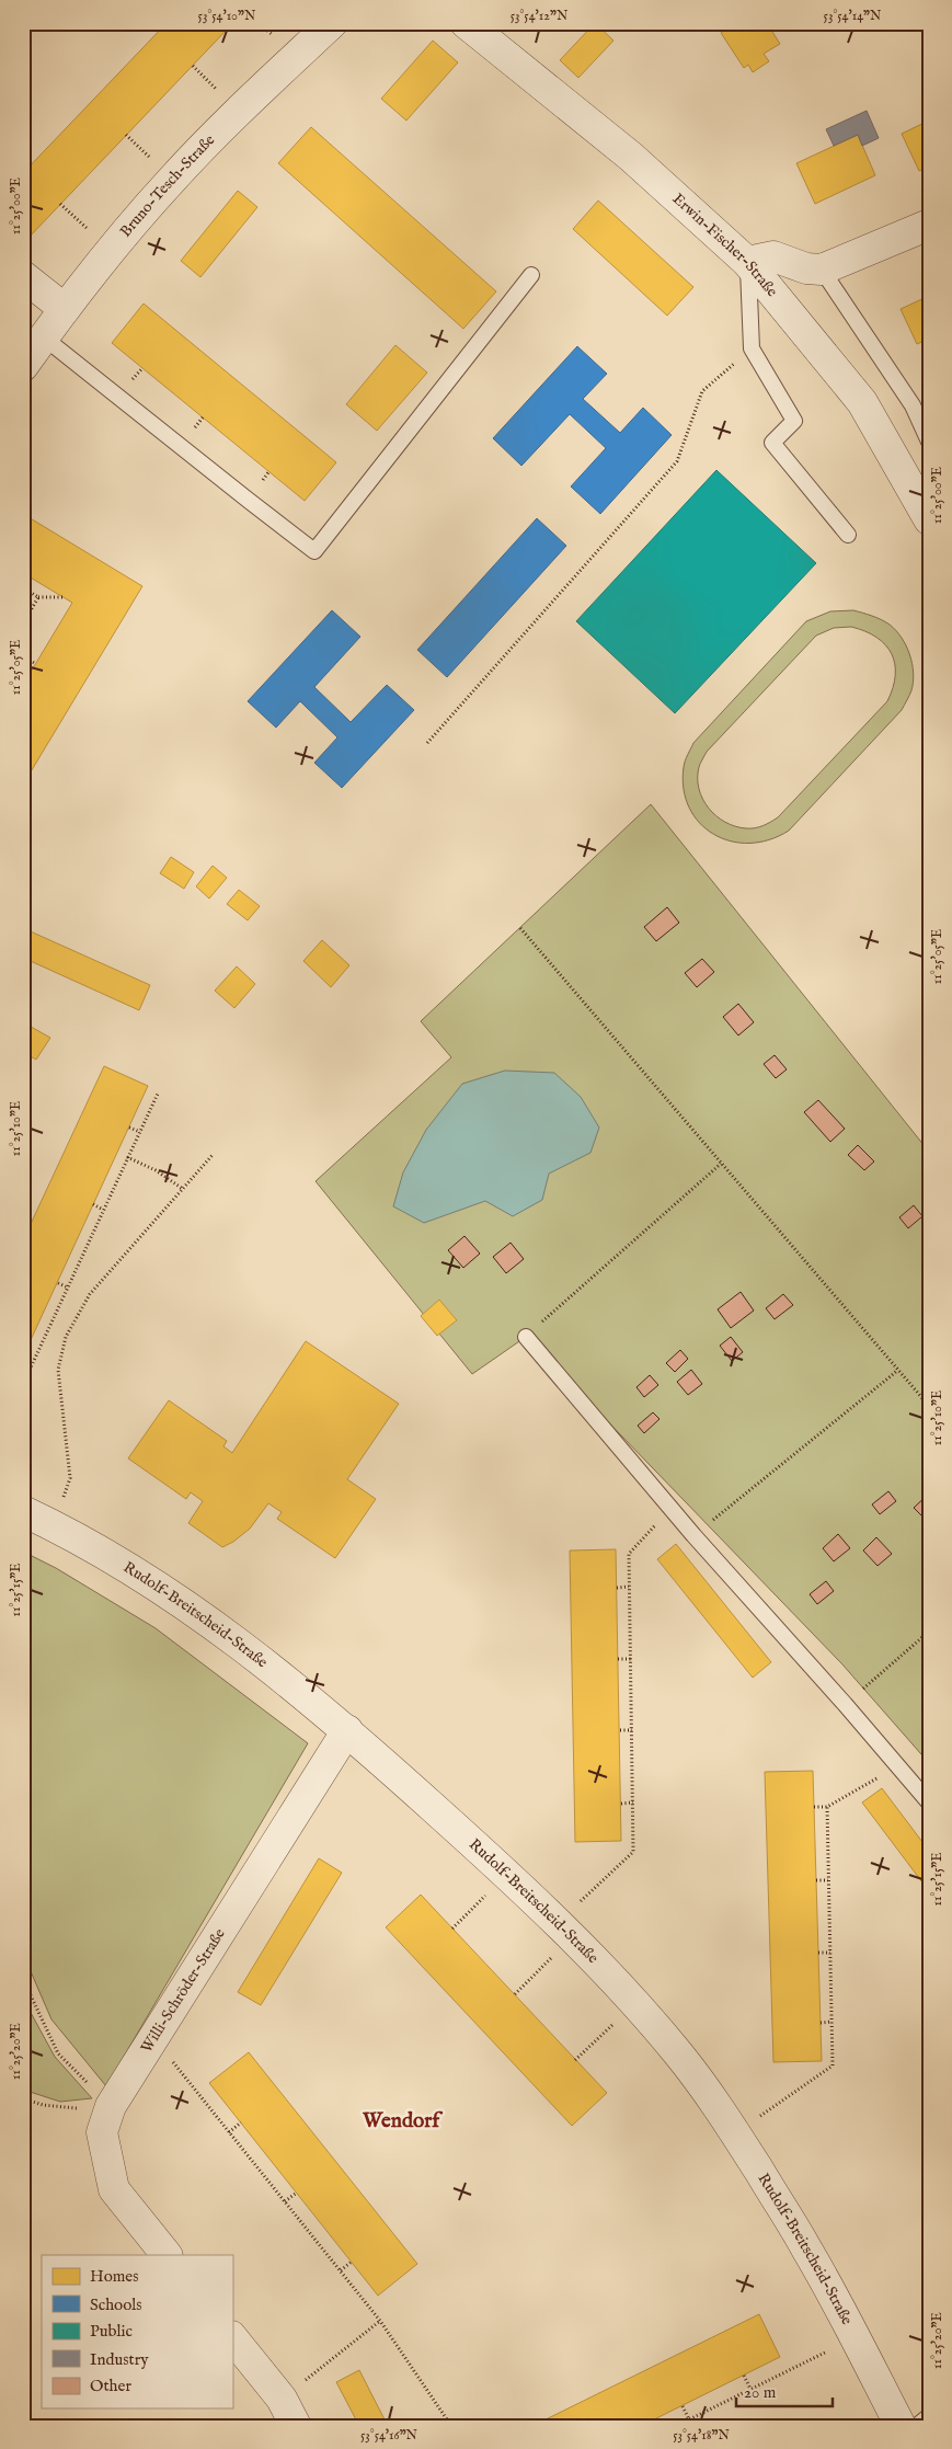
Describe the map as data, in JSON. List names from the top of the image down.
{
  "streets": {
    "street": [
      "Bruno-Tesch-Straße",
      "Erwin-Fischer-Straße",
      "Rudolf-Breitscheid-Straße",
      "Willi-Schröder-Straße"
    ]
  },
  "crossings": [
    ["Rudolf-Breitscheid-Straße", "Willi-Schröder-Straße"]
  ],
  "districts": ["Wendorf"],
  "legend": [
    "Homes",
    "Schools",
    "Public",
    "Industry",
    "Other"
  ],
  "scale_bar": "20 m",
  "coordinates": [
    "53°54'10\"N",
    "53°54'12\"N",
    "53°54'14\"N",
    "11°25'00\"E",
    "11°25'05\"E",
    "11°25'10\"E",
    "11°25'15\"E",
    "11°25'20\"E",
    "53°54'16\"N",
    "53°54'18\"N"
  ]
}
